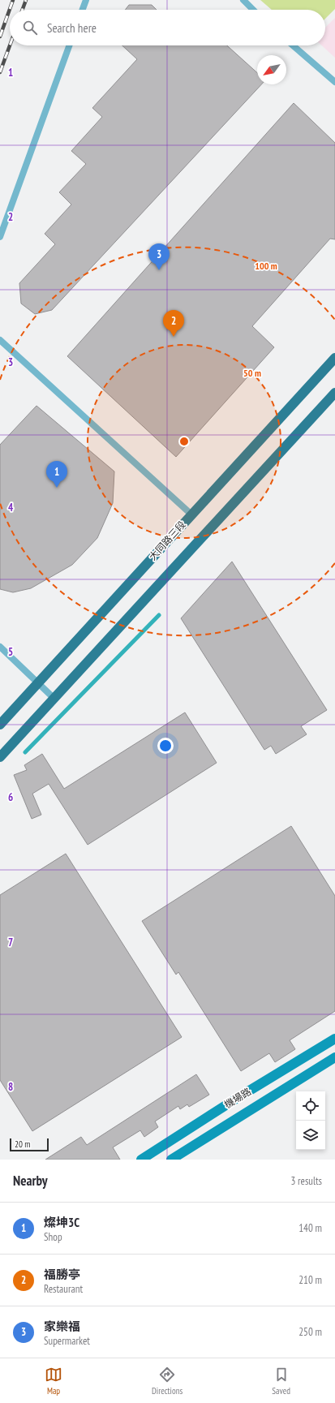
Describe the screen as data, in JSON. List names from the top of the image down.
{
  "streets": {
    "main road": ["大同路三段"],
    "street": ["機場路"]
  },
  "scale_bar": "20 m",
  "north": "bottom left",
  "page": {
    "search": "Search here",
    "pins": ["3", "2", "1"],
    "scale": "20 m",
    "heading": ["Nearby", "3 results"],
    "list": [
      {
        "mark": "1",
        "name": "燦坤3C",
        "note": "Shop",
        "value": "140 m"
      },
      {
        "mark": "2",
        "name": "福勝亭",
        "note": "Restaurant",
        "value": "210 m"
      },
      {
        "mark": "3",
        "name": "家樂福",
        "note": "Supermarket",
        "value": "250 m"
      }
    ],
    "nav": ["Map", "Directions", "Saved"]
  },
  "grid": {
    "rows": [
      "1",
      "2",
      "3",
      "4",
      "5",
      "6",
      "7",
      "8"
    ]
  },
  "rings": ["100 m", "50 m"]
}
